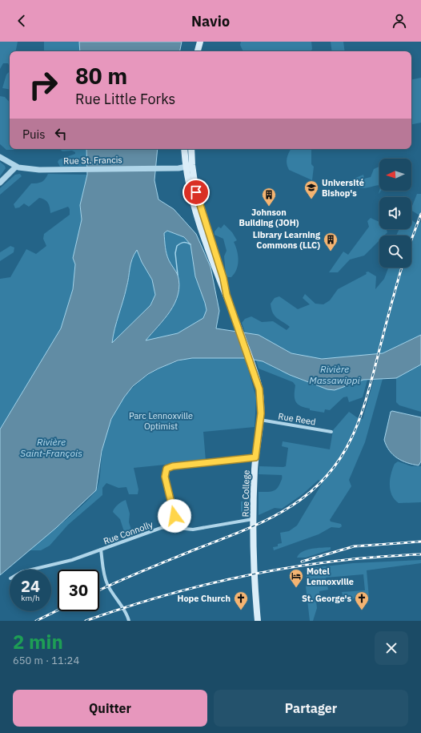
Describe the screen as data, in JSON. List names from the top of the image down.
{
  "streets": {
    "main road": ["Rue College"],
    "street": ["Rue St. Francis", "Rue Reed", "Rue Connolly"]
  },
  "crossings": [
    ["Rue St. Francis", "Rue College"],
    ["Rue Reed", "Rue College"],
    ["Rue College", "Rue Connolly"]
  ],
  "water": ["Rivière Massawippi", "Rivière Saint-François"],
  "parks": ["Parc Lennoxville Optimist"],
  "places": {
    "school or university": ["Université Bishop's"],
    "building": ["Johnson Building (JOH)", "Library Learning Commons (LLC)"],
    "hotel": ["Motel Lennoxville"],
    "church": ["Hope Church", "St. George's"]
  },
  "north": "left",
  "page": {
    "header": "Navio",
    "turn": ["80 m", "Rue Little Forks"],
    "then": "Puis",
    "speed": "24 km/h",
    "limit": "30",
    "heading": ["2 min", "650 m · 11:24"],
    "buttons": ["Quitter", "Partager"]
  }
}
